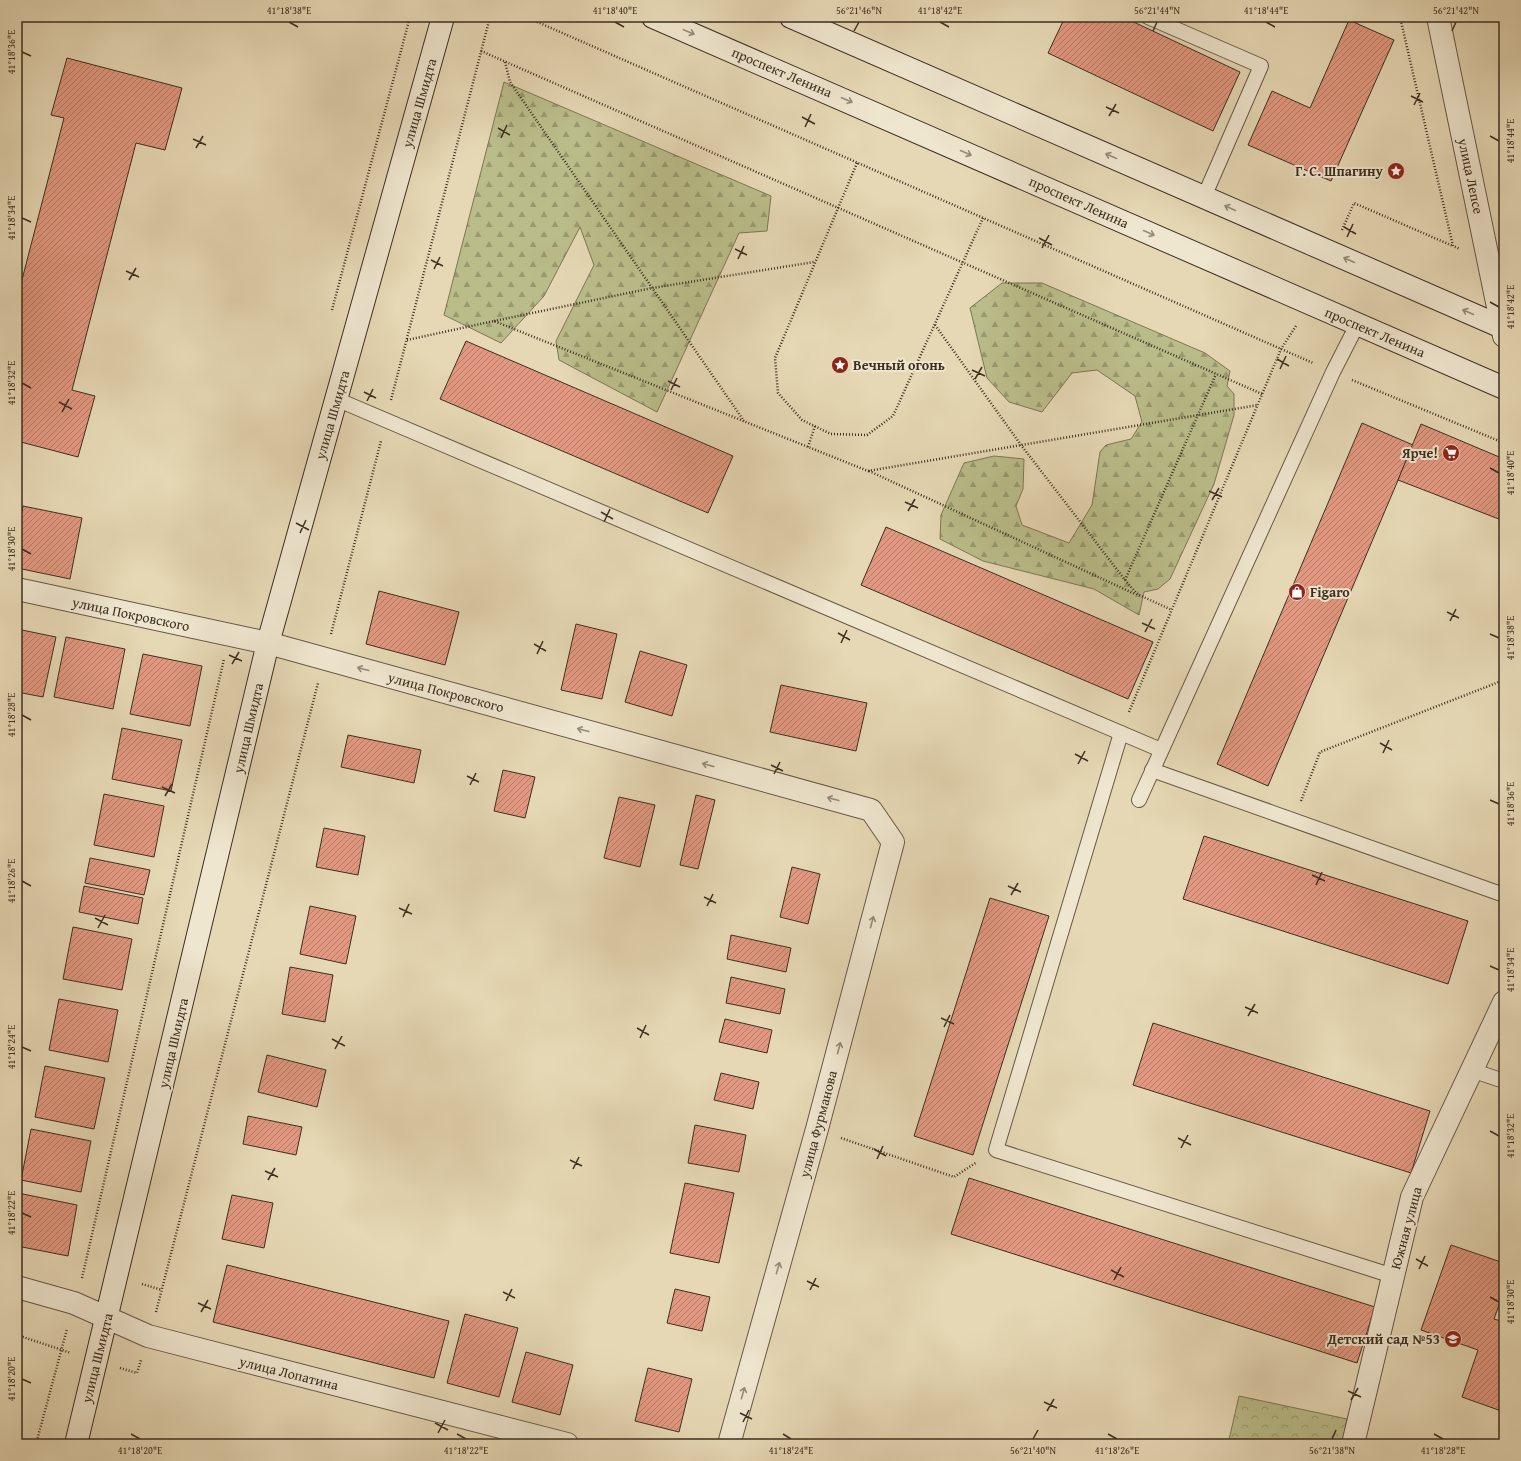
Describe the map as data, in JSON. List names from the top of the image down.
{
  "streets": {
    "main road": [
      "проспект Ленина",
      "улица Шмидта",
      "улица Лепсе",
      "улица Покровского",
      "улица Фурманова",
      "Южная улица",
      "улица Лопатина"
    ]
  },
  "crossings": [
    ["улица Шмидта", "улица Покровского"],
    ["улица Шмидта", "улица Лопатина"],
    ["улица Покровского", "улица Фурманова"]
  ],
  "one_way": ["улица Покровского", "улица Фурманова"],
  "places": {
    "place": ["Г. С. Шпагину", "Вечный огонь"],
    "supermarket": ["Ярче!"],
    "shop": ["Figaro"],
    "school or university": ["Детский сад №53"]
  },
  "coordinates": [
    "41°18'38\"E",
    "41°18'40\"E",
    "56°21'46\"N",
    "41°18'42\"E",
    "56°21'44\"N",
    "41°18'44\"E",
    "56°21'42\"N",
    "41°18'36\"E",
    "41°18'34\"E",
    "41°18'32\"E",
    "41°18'30\"E",
    "41°18'28\"E",
    "41°18'26\"E",
    "41°18'24\"E",
    "41°18'22\"E",
    "41°18'20\"E",
    "56°21'40\"N",
    "56°21'38\"N"
  ]
}
